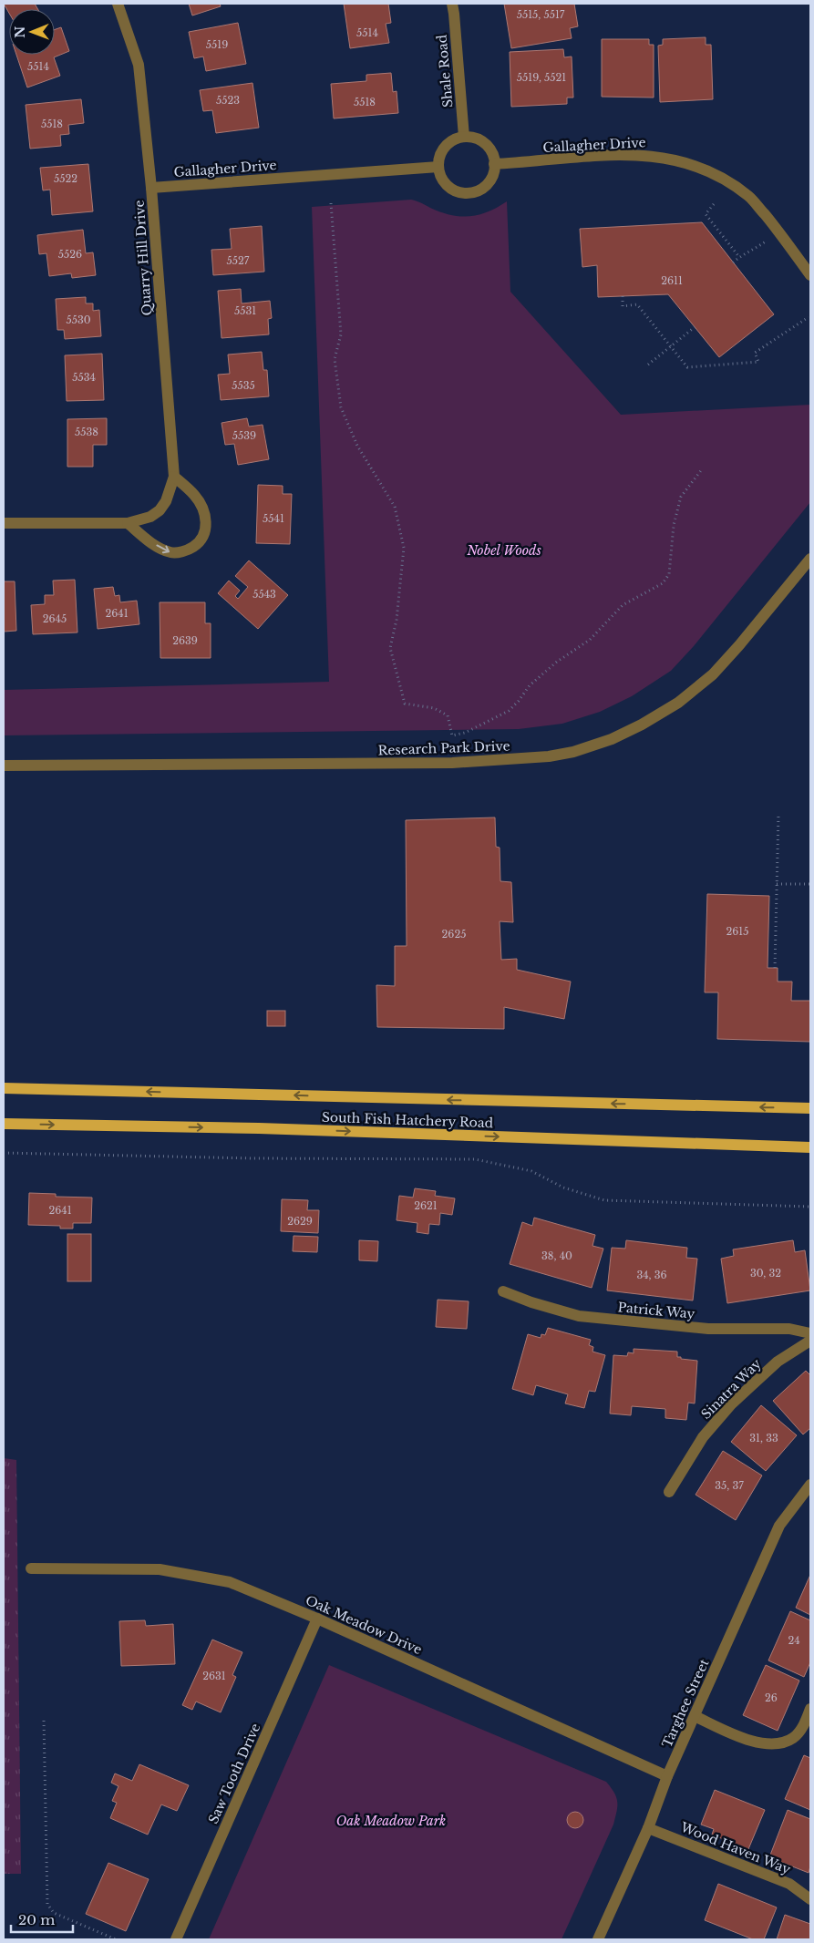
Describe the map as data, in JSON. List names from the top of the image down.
{
  "streets": {
    "main road": ["South Fish Hatchery Road"],
    "street": [
      "Shale Road",
      "Gallagher Drive",
      "Quarry Hill Drive",
      "Research Park Drive",
      "Patrick Way",
      "Sinatra Way",
      "Oak Meadow Drive",
      "Targhee Street",
      "Saw Tooth Drive",
      "Wood Haven Way"
    ]
  },
  "crossings": [
    ["Shale Road", "Gallagher Drive"],
    ["Gallagher Drive", "Quarry Hill Drive"],
    ["Oak Meadow Drive", "Targhee Street"],
    ["Oak Meadow Drive", "Saw Tooth Drive"],
    ["Targhee Street", "Wood Haven Way"]
  ],
  "parks": ["Nobel Woods", "Oak Meadow Park"],
  "house_numbers": [
    "5515, 5517",
    "5514",
    "5519",
    "5514",
    "5519, 5521",
    "5523",
    "5518",
    "5518",
    "5522",
    "5526",
    "5527",
    "2611",
    "5531",
    "5530",
    "5534",
    "5535",
    "5538",
    "5539",
    "5541",
    "5543",
    "2641",
    "2645",
    "2639",
    "2615",
    "2625",
    "2621",
    "2641",
    "2629",
    "38, 40",
    "30, 32",
    "34, 36",
    "31, 33",
    "35, 37",
    "24",
    "2631",
    "26"
  ],
  "scale_bar": "20 m",
  "north": "left"
}
